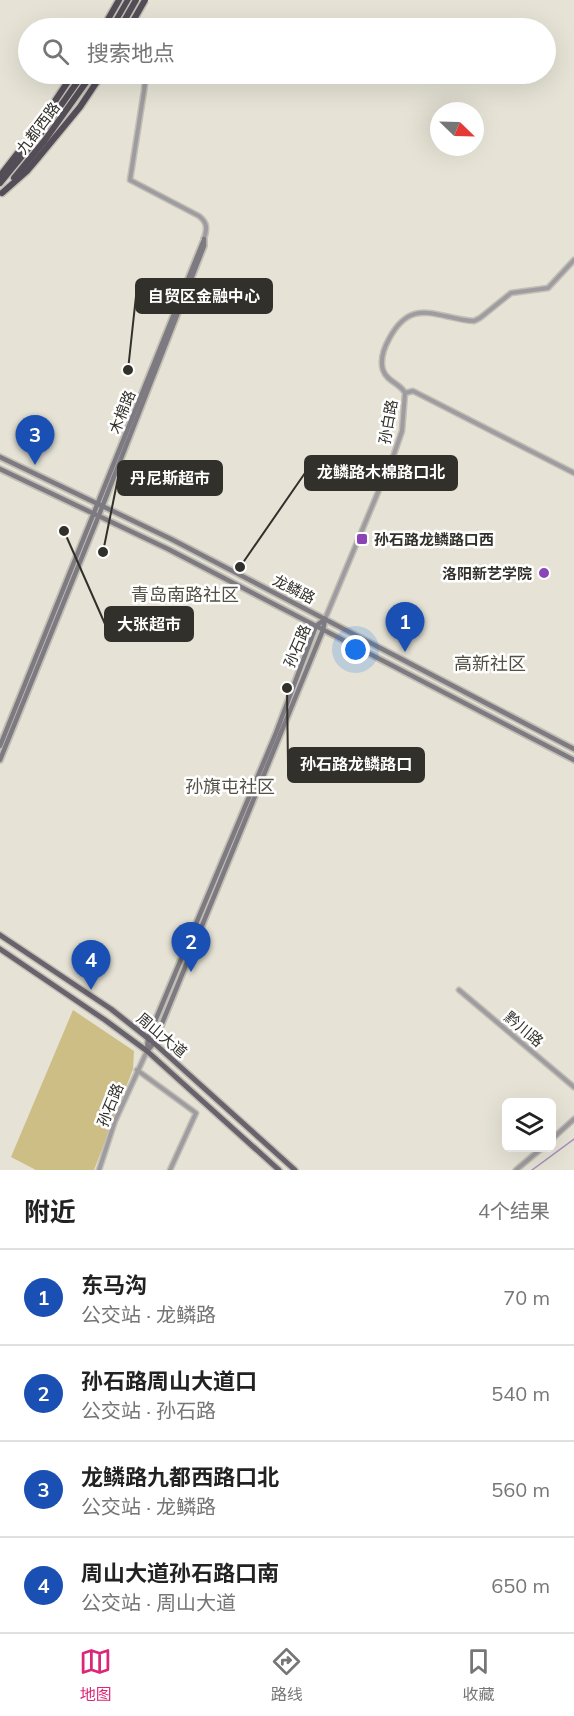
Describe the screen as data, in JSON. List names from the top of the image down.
{
  "streets": {
    "highway": ["九都西路"],
    "main road": [
      "木棉路",
      "龙鳞路",
      "孙石路",
      "周山大道"
    ],
    "street": ["孙白路", "黔川路"]
  },
  "crossings": [
    ["木棉路", "龙鳞路"],
    ["孙白路", "龙鳞路"],
    ["孙白路", "孙石路"],
    ["龙鳞路", "孙石路"],
    ["孙石路", "周山大道"]
  ],
  "districts": ["青岛南路社区", "高新社区", "孙旗屯社区"],
  "places": {
    "other": [
      "自贸区金融中心",
      "大张超市",
      "丹尼斯超市",
      "龙鳞路木棉路口北",
      "洛阳新艺学院",
      "孙石路龙鳞路口"
    ],
    "transit": ["孙石路龙鳞路口西"]
  },
  "north": "bottom right",
  "page": {
    "search": "搜索地点",
    "pins": [
      "3",
      "1",
      "2",
      "4"
    ],
    "heading": ["附近", "4个结果"],
    "list": [
      {
        "mark": "1",
        "name": "东马沟",
        "note": "公交站 · 龙鳞路",
        "value": "70 m"
      },
      {
        "mark": "2",
        "name": "孙石路周山大道口",
        "note": "公交站 · 孙石路",
        "value": "540 m"
      },
      {
        "mark": "3",
        "name": "龙鳞路九都西路口北",
        "note": "公交站 · 龙鳞路",
        "value": "560 m"
      },
      {
        "mark": "4",
        "name": "周山大道孙石路口南",
        "note": "公交站 · 周山大道",
        "value": "650 m"
      }
    ],
    "nav": ["地图", "路线", "收藏"]
  }
}
